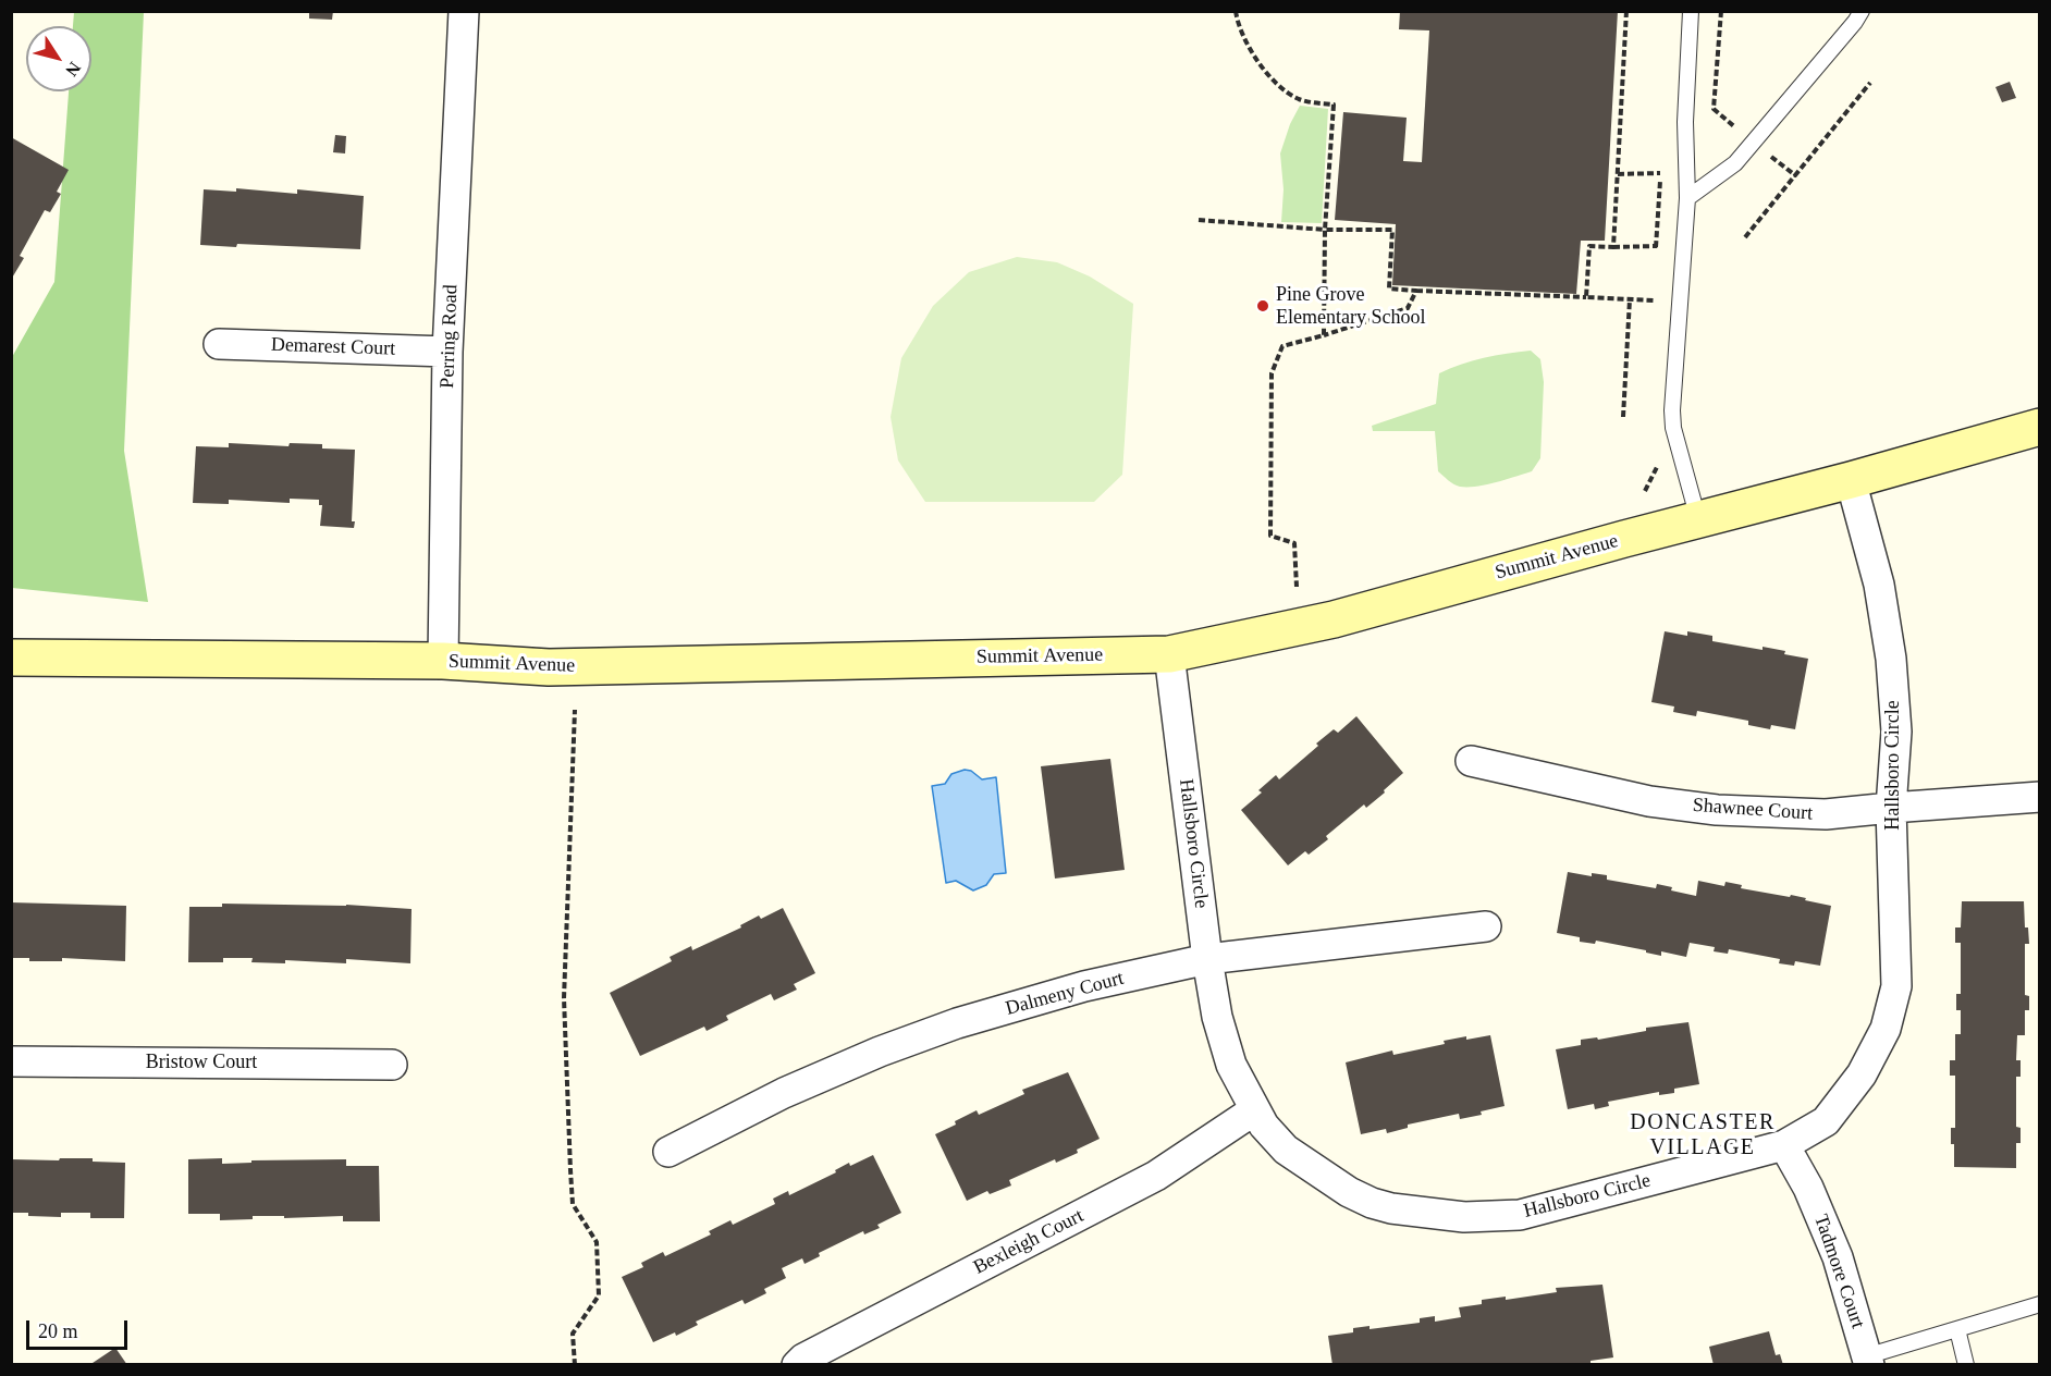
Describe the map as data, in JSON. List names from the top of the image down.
{
  "streets": {
    "street": [
      "Perring Road",
      "Demarest Court",
      "Summit Avenue",
      "Hallsboro Circle",
      "Shawnee Court",
      "Dalmeny Court",
      "Bristow Court",
      "Bexleigh Court",
      "Tadmore Court"
    ]
  },
  "crossings": [
    ["Perring Road", "Demarest Court"],
    ["Perring Road", "Summit Avenue"],
    ["Summit Avenue", "Hallsboro Circle"],
    ["Hallsboro Circle", "Shawnee Court"],
    ["Hallsboro Circle", "Dalmeny Court"],
    ["Hallsboro Circle", "Bexleigh Court"],
    ["Hallsboro Circle", "Tadmore Court"]
  ],
  "districts": ["DONCASTER VILLAGE"],
  "places": ["Pine Grove Elementary School"],
  "scale_bar": "20 m",
  "north": "bottom right"
}
